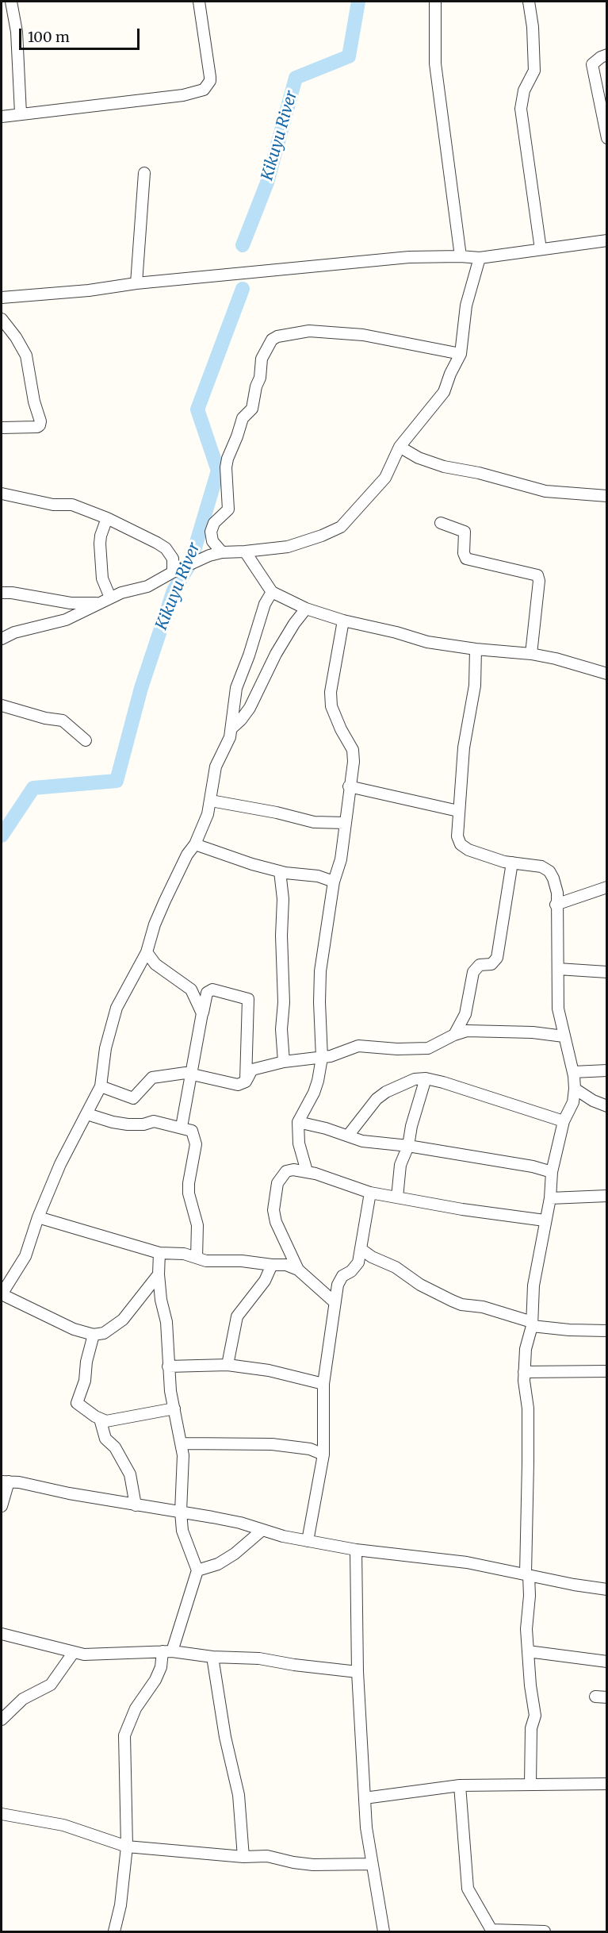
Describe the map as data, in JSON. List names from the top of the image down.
{
  "water": ["Kikuyu River"],
  "scale_bar": "100 m"
}
